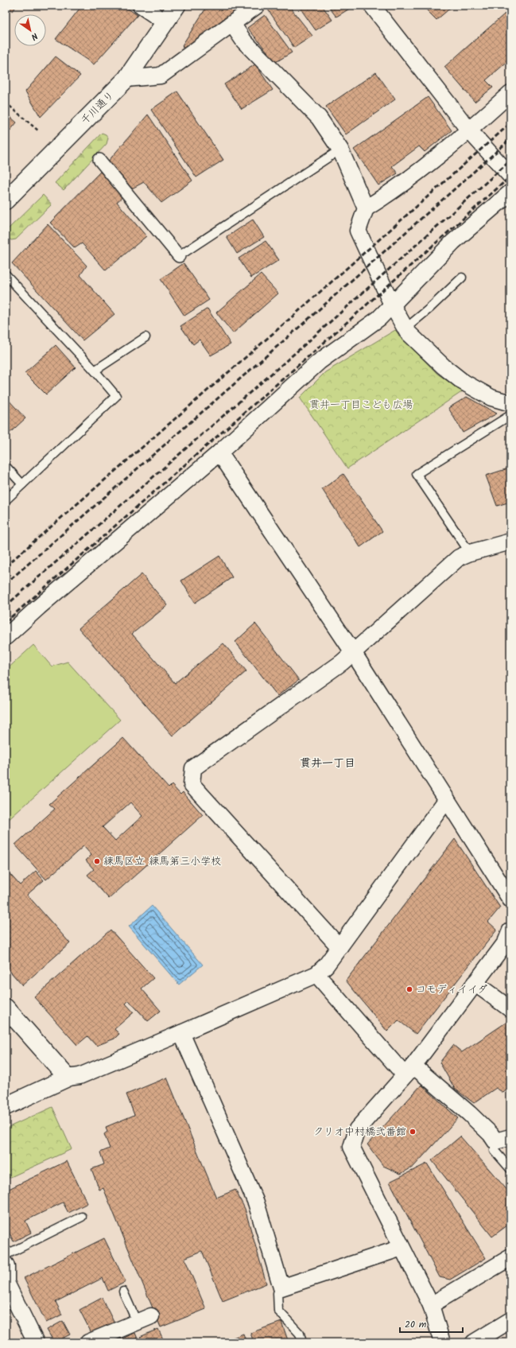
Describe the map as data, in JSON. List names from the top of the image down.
{
  "streets": {
    "main road": ["千川通り"]
  },
  "districts": ["貫井一丁目"],
  "parks": ["貫井一丁目こども広場"],
  "places": ["練馬区立 練馬第三小学校", "コモディイイダ", "クリオ中村橋弐番館"],
  "scale_bar": "20 m",
  "north": "bottom right"
}
